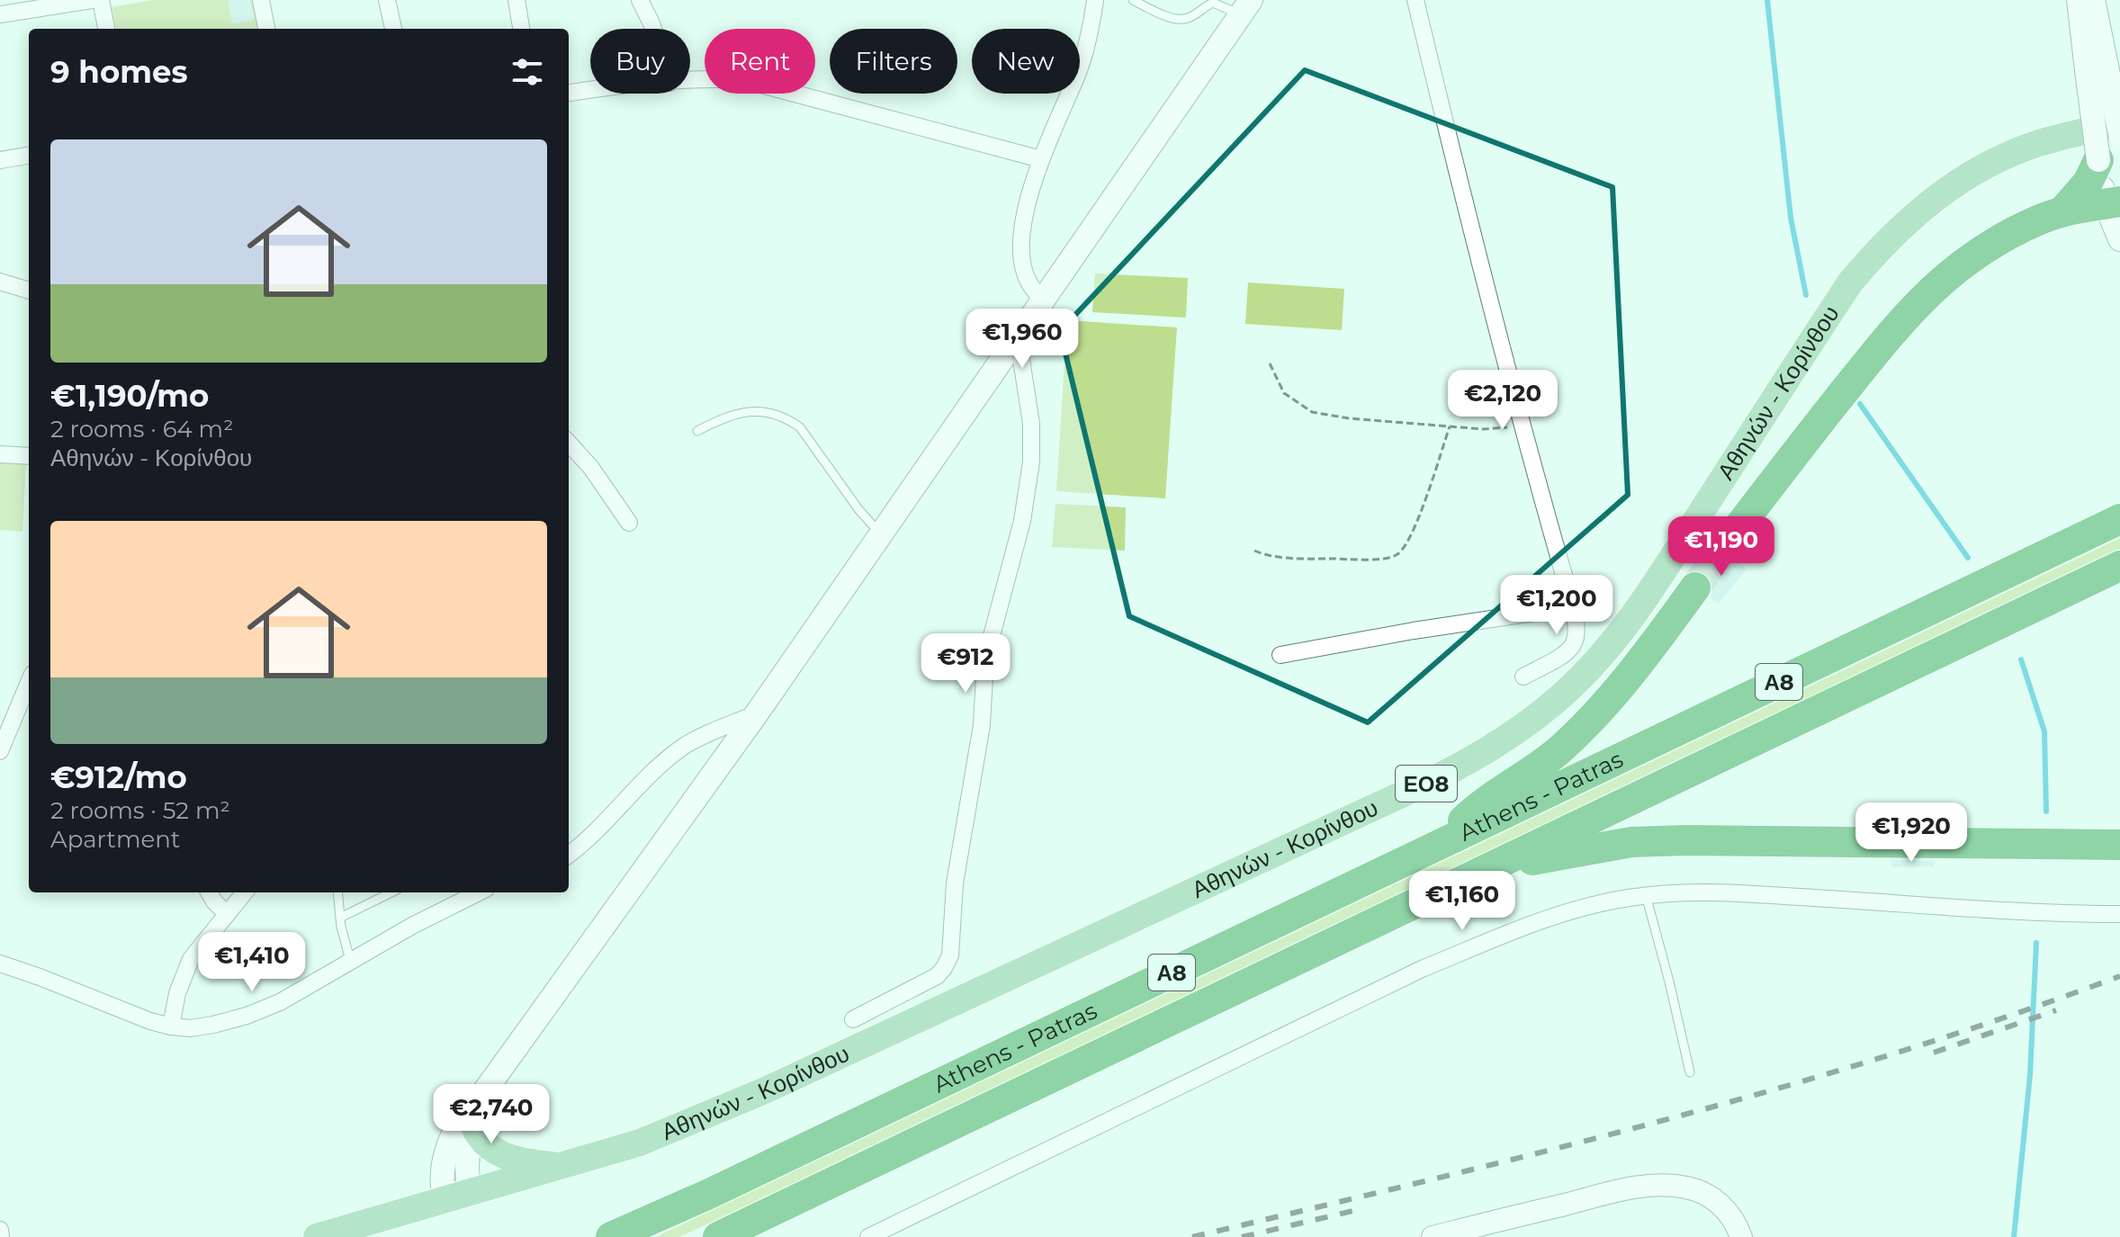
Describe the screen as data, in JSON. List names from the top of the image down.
{
  "streets": {
    "highway": ["Α8", "Athens - Patras"],
    "main road": ["Αθηνών - Κορίνθου", "ΕΟ8"]
  },
  "page": {
    "chip": [
      "Buy",
      "Rent",
      "Filters",
      "New"
    ],
    "heading": "9 homes",
    "list": [
      {
        "name": "€1,190/mo",
        "note": "2 rooms · 64 m² · Αθηνών - Κορίνθου"
      },
      {
        "name": "€912/mo",
        "note": "2 rooms · 52 m² · Apartment"
      }
    ],
    "price": [
      "€1,960",
      "€2,120",
      "€1,190",
      "€1,200",
      "€912",
      "€1,920",
      "€1,160",
      "€1,410",
      "€2,740"
    ]
  }
}
